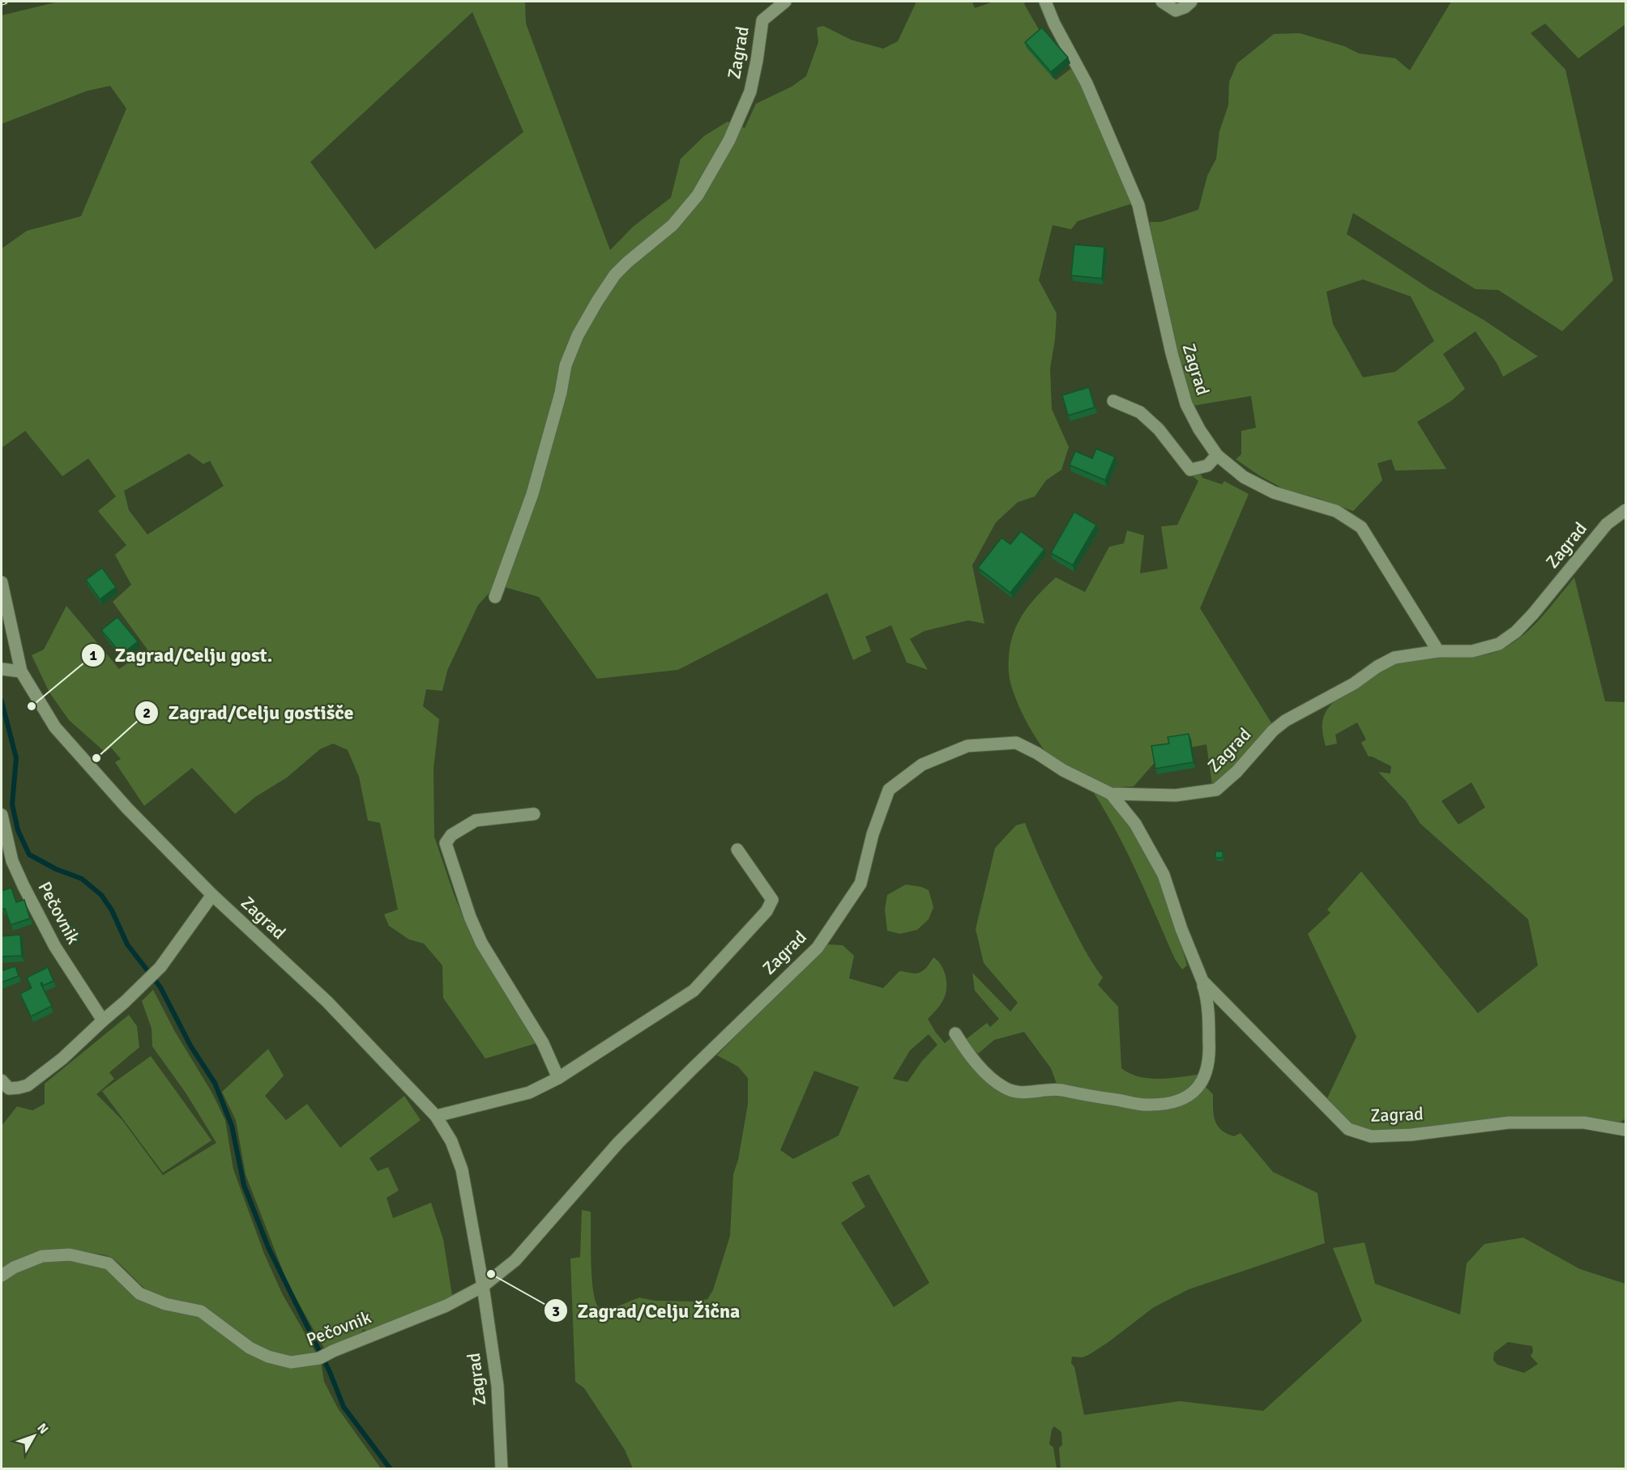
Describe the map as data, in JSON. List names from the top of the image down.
{
  "streets": {
    "street": ["Zagrad", "Pečovnik"]
  },
  "crossings": [
    ["Zagrad", "Pečovnik"]
  ],
  "places": ["Zagrad/Celju gost.", "Zagrad/Celju gostišče", "Zagrad/Celju Žična"],
  "north": "top right"
}
